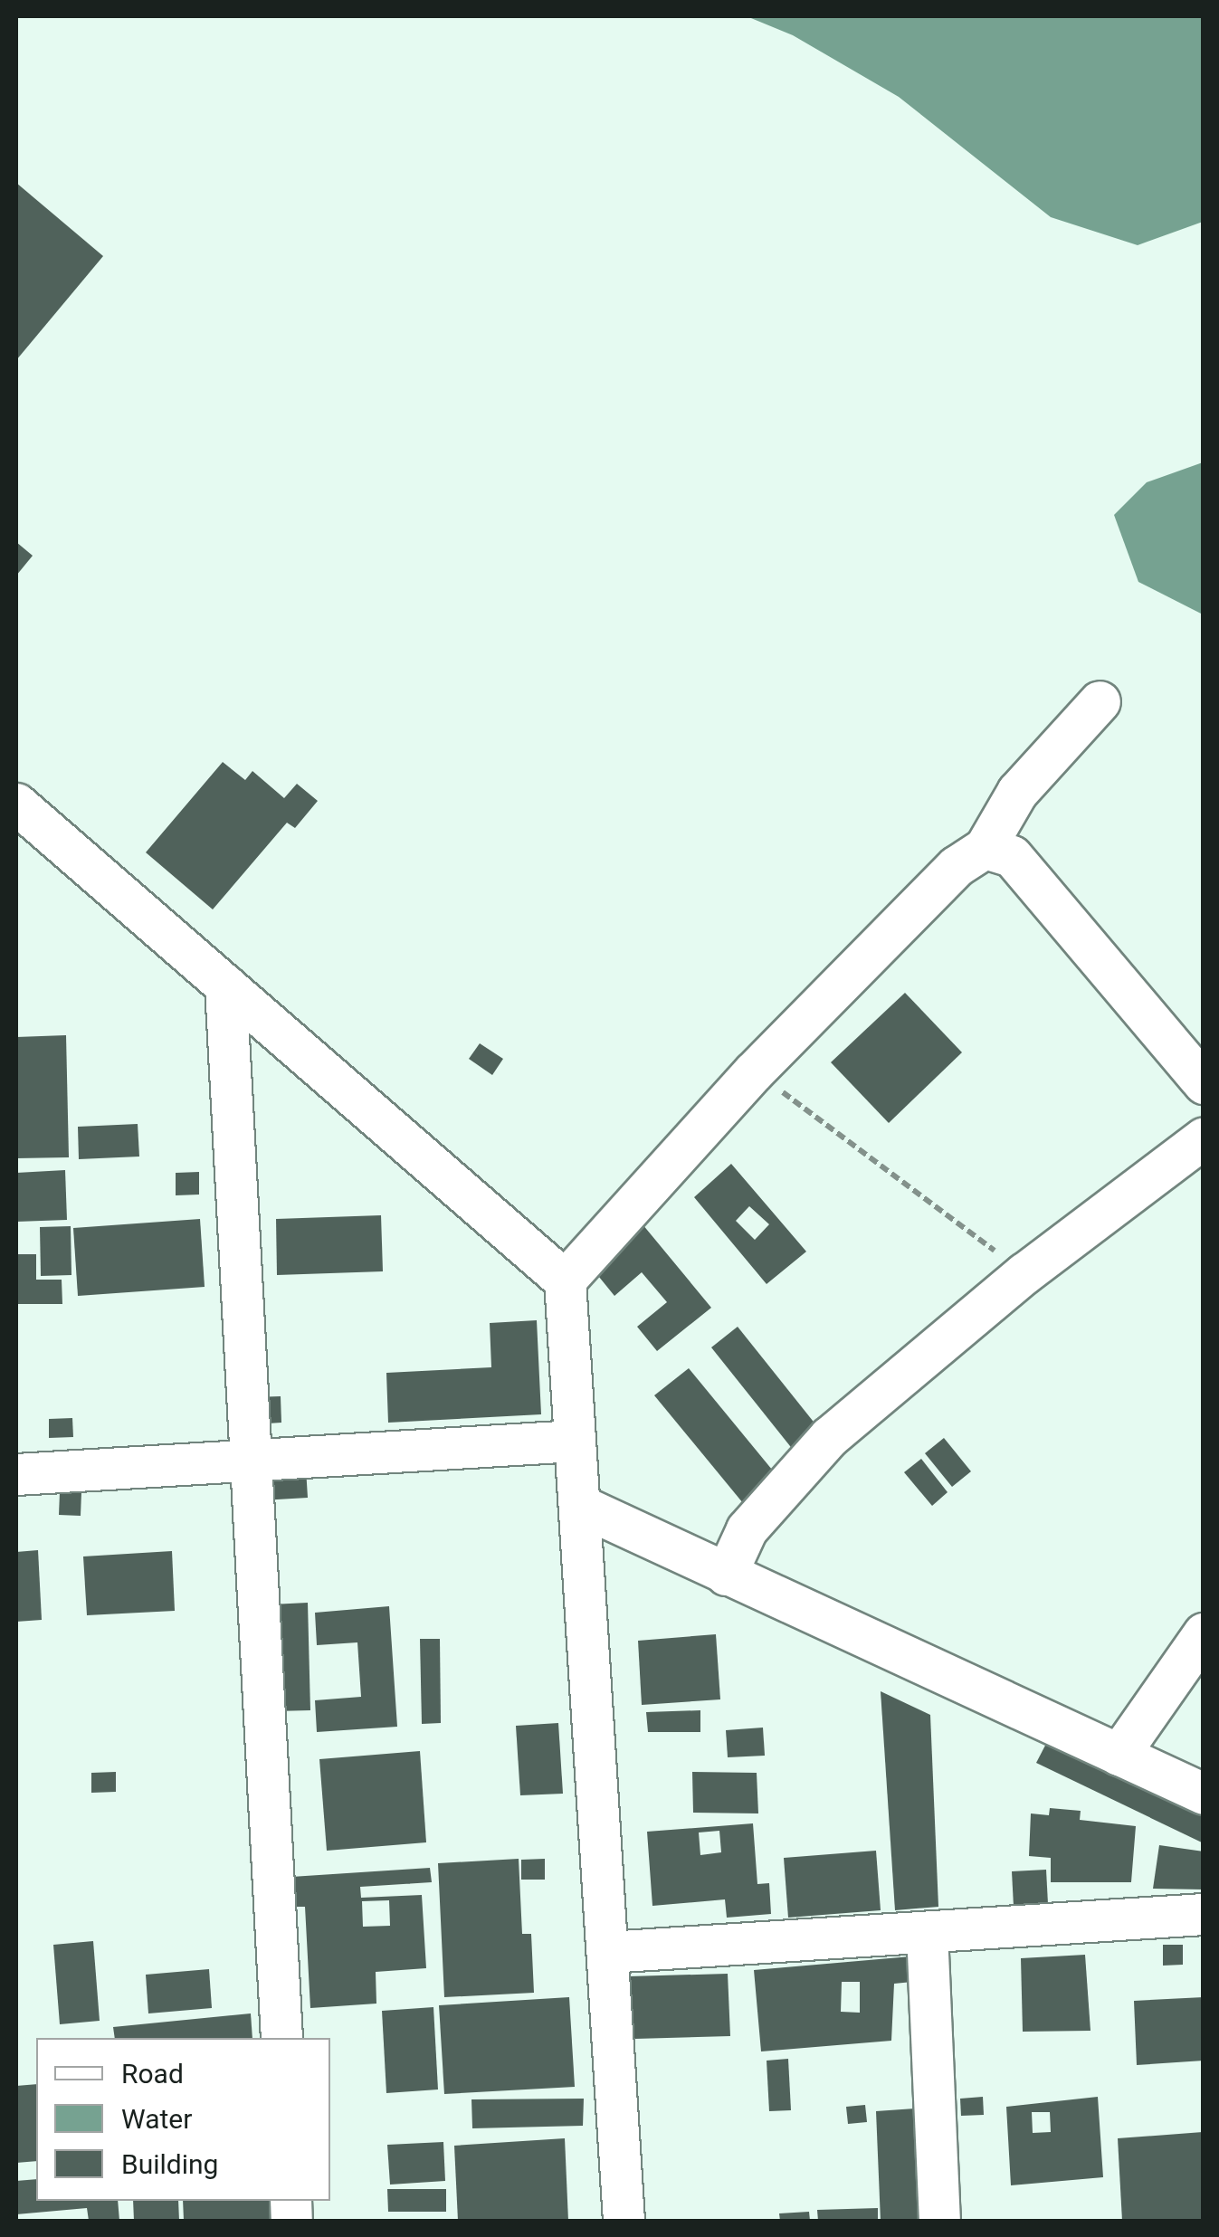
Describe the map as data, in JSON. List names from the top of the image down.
{
  "legend": ["Road", "Water", "Building"]
}
